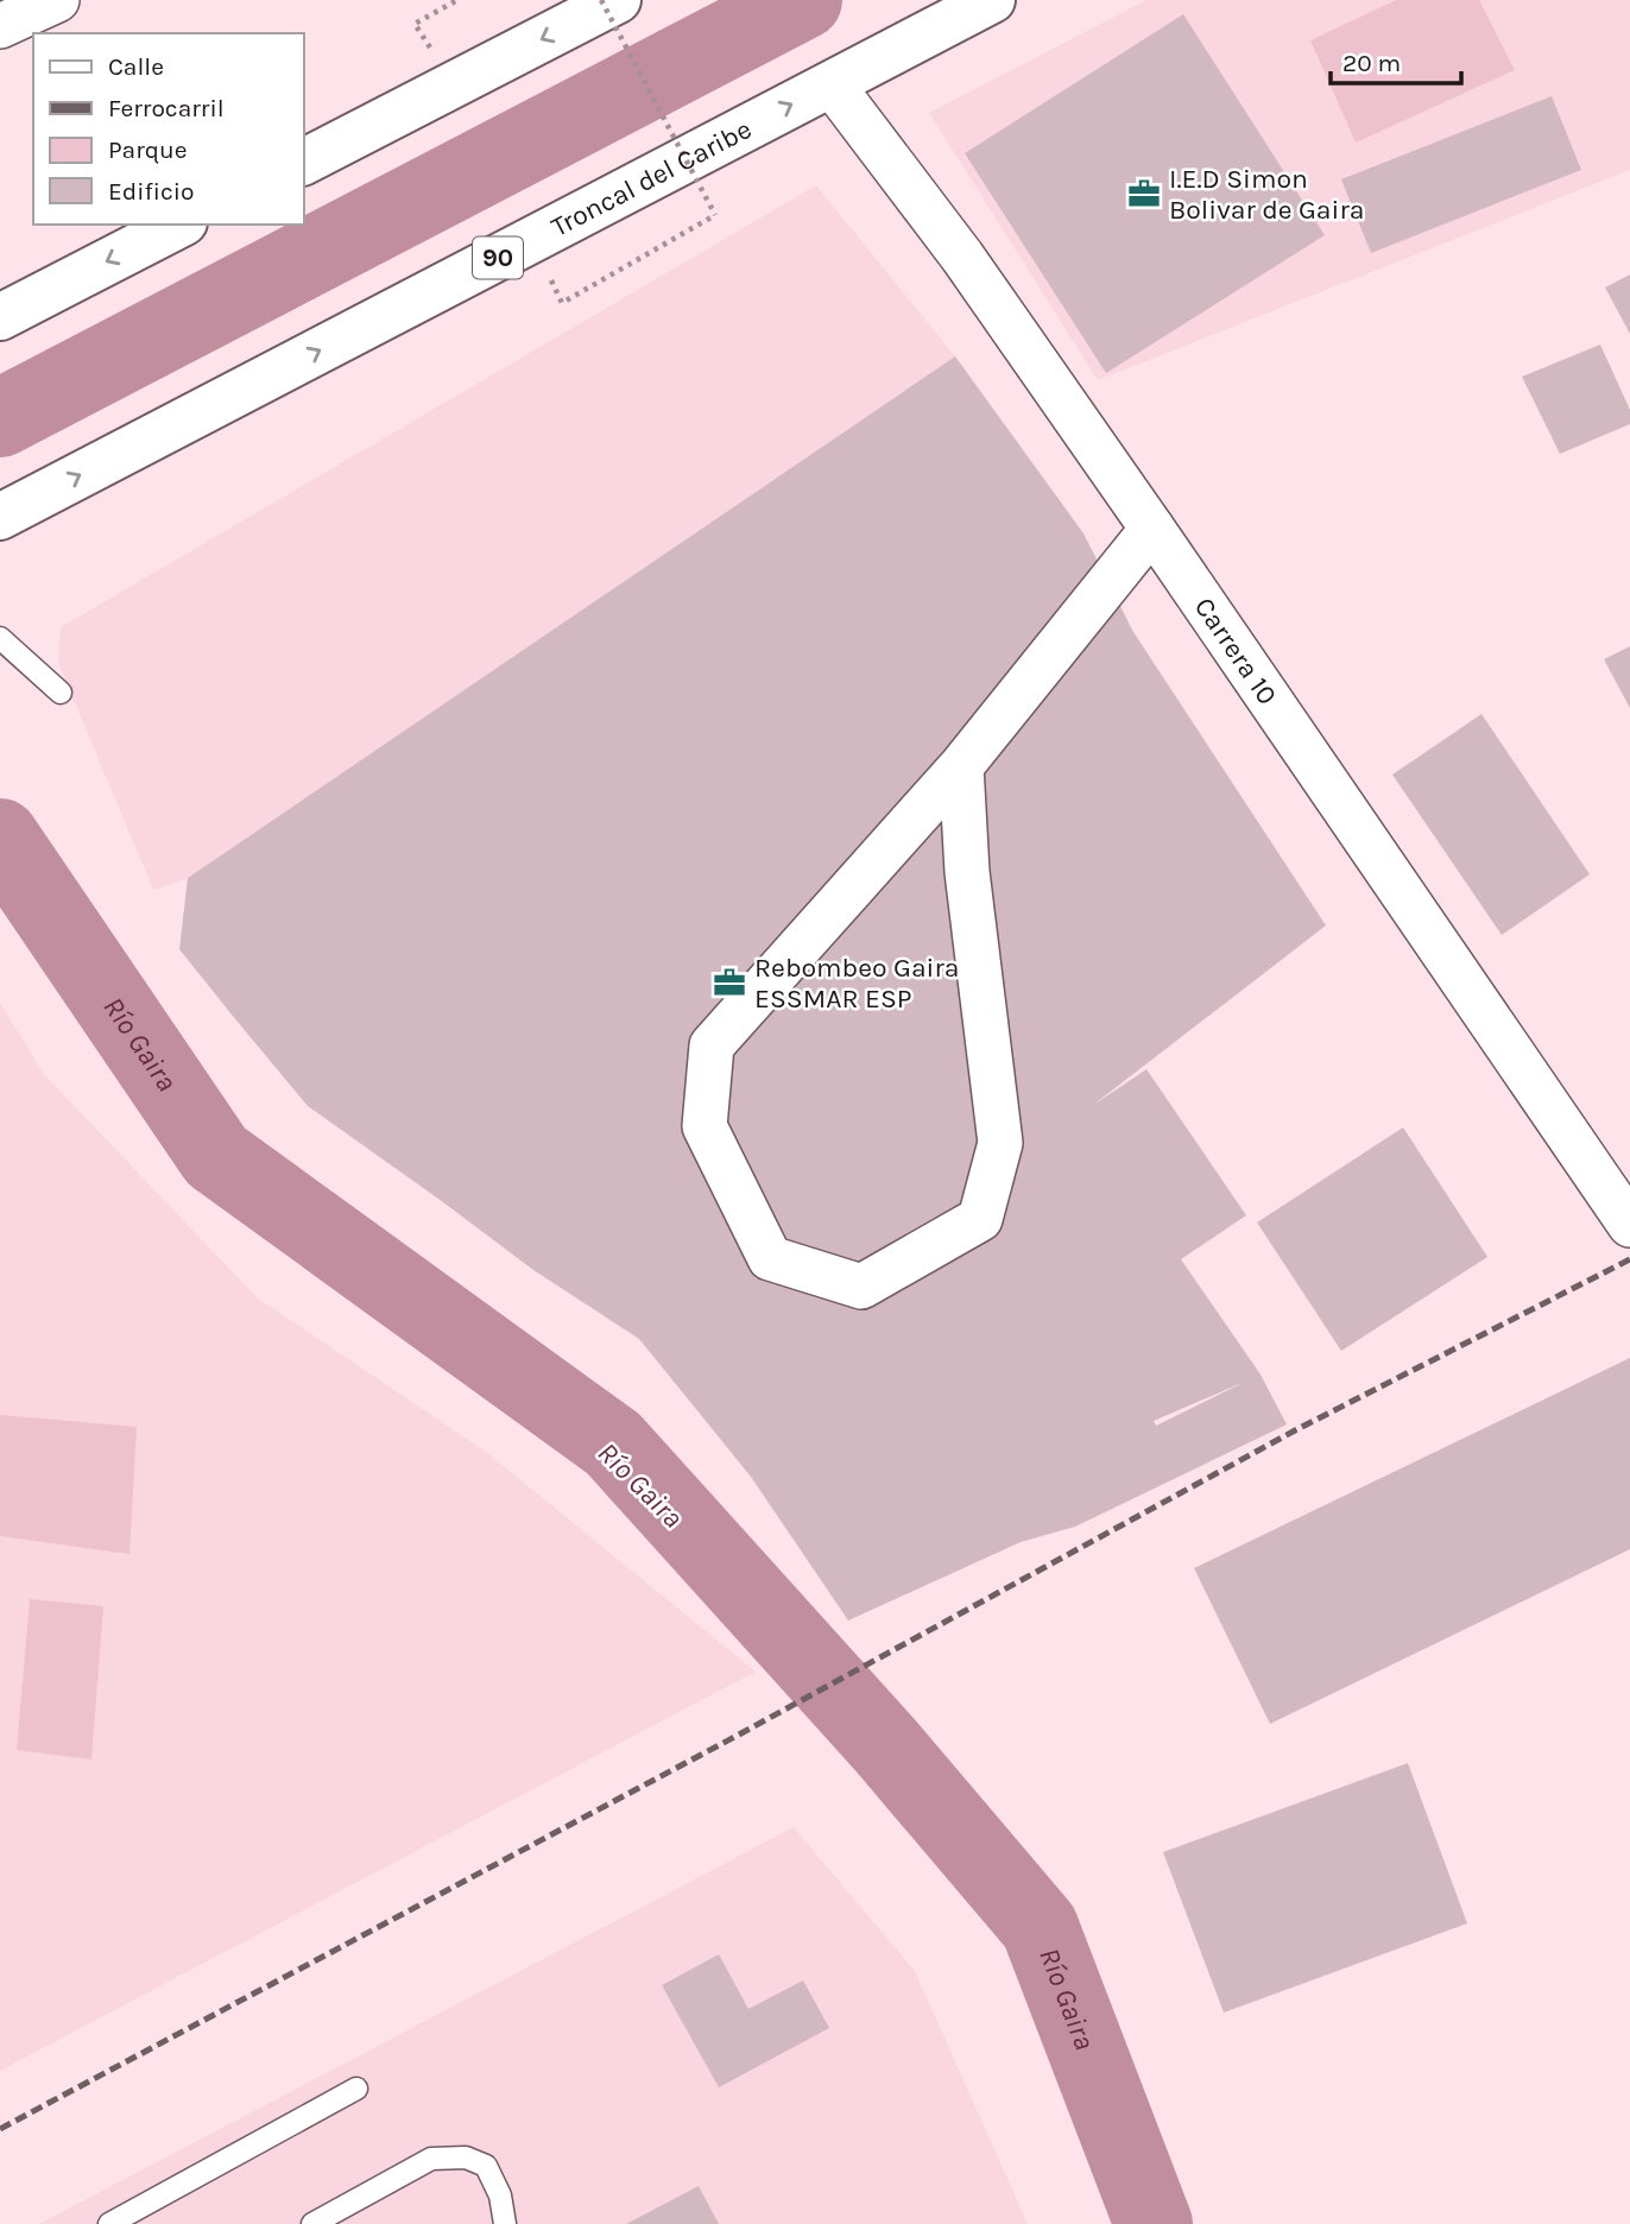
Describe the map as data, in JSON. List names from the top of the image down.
{
  "streets": {
    "highway": ["Troncal del Caribe", "90"],
    "street": ["Carrera 10"]
  },
  "crossings": [
    ["Troncal del Caribe", "Carrera 10"]
  ],
  "water": ["Río Gaira"],
  "places": {
    "office": ["I.E.D Simon Bolivar de Gaira", "Rebombeo Gaira ESSMAR ESP"]
  },
  "legend": [
    "Calle",
    "Ferrocarril",
    "Parque",
    "Edificio"
  ],
  "scale_bar": "20 m"
}
